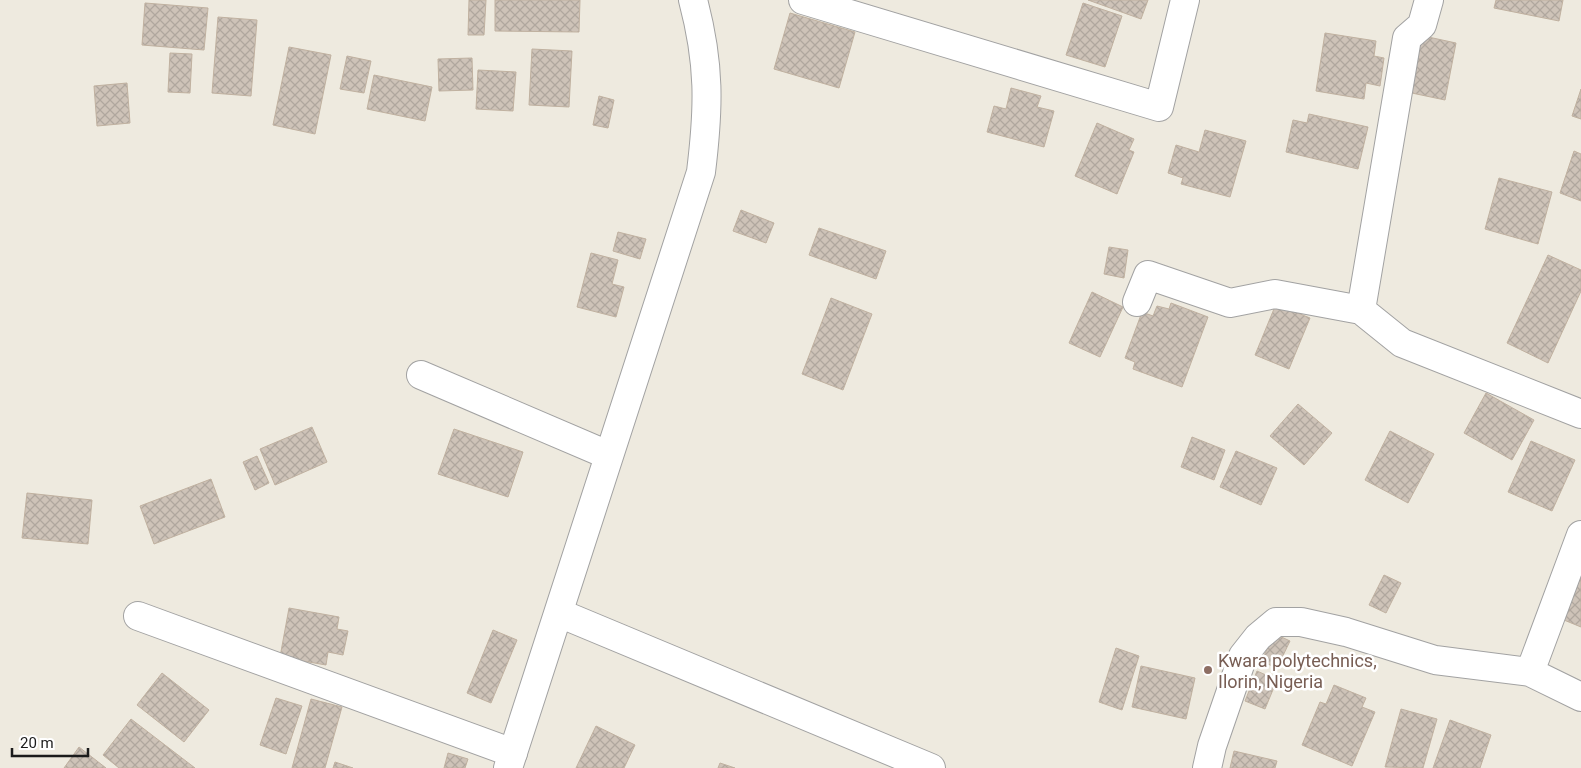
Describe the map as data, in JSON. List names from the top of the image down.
{
  "places": ["Kwara polytechnics, Ilorin, Nigeria"],
  "scale_bar": "20 m"
}
